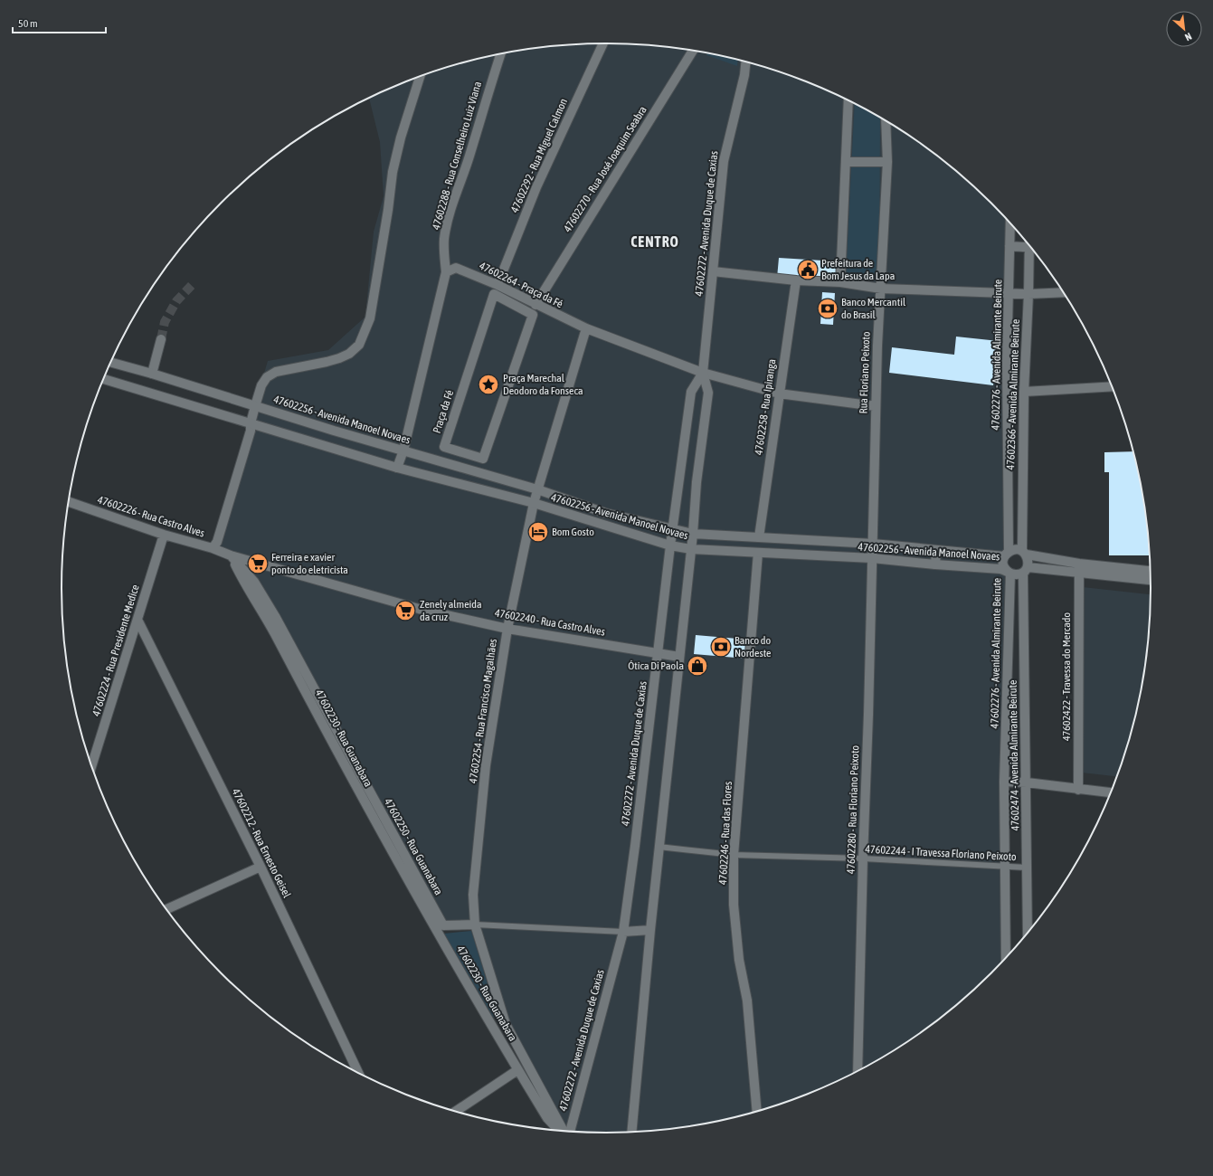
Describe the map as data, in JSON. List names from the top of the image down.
{
  "streets": {
    "street": [
      "47602288 - Rua Conselheiro Luiz Viana",
      "47602292 - Rua Miguel Calmon",
      "47602270 - Rua José Joaquim Seabra",
      "47602272 - Avenida Duque de Caxias",
      "47602264 - Praça da Fé",
      "47602276 - Avenida Almirante Beirute",
      "Rua Floriano Peixoto",
      "47602366 - Avenida Almirante Beirute",
      "47602258 - Rua Ipiranga",
      "Praça da Fé",
      "47602256 - Avenida Manoel Novaes",
      "47602226 - Rua Castro Alves",
      "47602240 - Rua Castro Alves",
      "47602224 - Rua Presidente Medice",
      "47602422 - Travessa do Mercado",
      "47602254 - Rua Francisco Magalhães",
      "47602230 - Rua Guanabara",
      "47602474 - Avenida Almirante Beirute",
      "47602280 - Rua Floriano Peixoto",
      "47602246 - Rua das Flores",
      "47602212 - Rua Ernesto Geisel",
      "47602250 - Rua Guanabara"
    ],
    "lane": ["47602244 - I Travessa Floriano Peixoto"]
  },
  "crossings": [
    ["47602288 - Rua Conselheiro Luiz Viana", "47602264 - Praça da Fé"],
    ["47602292 - Rua Miguel Calmon", "47602264 - Praça da Fé"],
    ["47602270 - Rua José Joaquim Seabra", "47602264 - Praça da Fé"],
    ["47602272 - Avenida Duque de Caxias", "47602264 - Praça da Fé"],
    ["47602272 - Avenida Duque de Caxias", "47602256 - Avenida Manoel Novaes"],
    ["47602272 - Avenida Duque de Caxias", "47602240 - Rua Castro Alves"],
    ["47602272 - Avenida Duque de Caxias", "47602244 - I Travessa Floriano Peixoto"],
    ["47602264 - Praça da Fé", "Rua Floriano Peixoto"],
    ["47602264 - Praça da Fé", "47602258 - Rua Ipiranga"],
    ["47602276 - Avenida Almirante Beirute", "47602366 - Avenida Almirante Beirute"],
    ["47602276 - Avenida Almirante Beirute", "47602256 - Avenida Manoel Novaes"],
    ["47602276 - Avenida Almirante Beirute", "47602474 - Avenida Almirante Beirute"],
    ["47602276 - Avenida Almirante Beirute", "47602244 - I Travessa Floriano Peixoto"],
    ["Rua Floriano Peixoto", "47602256 - Avenida Manoel Novaes"],
    ["Rua Floriano Peixoto", "47602280 - Rua Floriano Peixoto"],
    ["47602366 - Avenida Almirante Beirute", "47602256 - Avenida Manoel Novaes"],
    ["47602366 - Avenida Almirante Beirute", "47602474 - Avenida Almirante Beirute"],
    ["47602258 - Rua Ipiranga", "47602256 - Avenida Manoel Novaes"],
    ["47602256 - Avenida Manoel Novaes", "47602422 - Travessa do Mercado"],
    ["47602256 - Avenida Manoel Novaes", "47602254 - Rua Francisco Magalhães"],
    ["47602256 - Avenida Manoel Novaes", "47602474 - Avenida Almirante Beirute"],
    ["47602256 - Avenida Manoel Novaes", "47602280 - Rua Floriano Peixoto"],
    ["47602256 - Avenida Manoel Novaes", "47602246 - Rua das Flores"],
    ["47602226 - Rua Castro Alves", "47602240 - Rua Castro Alves"],
    ["47602226 - Rua Castro Alves", "47602224 - Rua Presidente Medice"],
    ["47602226 - Rua Castro Alves", "47602230 - Rua Guanabara"],
    ["47602226 - Rua Castro Alves", "47602250 - Rua Guanabara"],
    ["47602240 - Rua Castro Alves", "47602254 - Rua Francisco Magalhães"],
    ["47602240 - Rua Castro Alves", "47602230 - Rua Guanabara"],
    ["47602240 - Rua Castro Alves", "47602250 - Rua Guanabara"],
    ["47602224 - Rua Presidente Medice", "47602212 - Rua Ernesto Geisel"],
    ["47602230 - Rua Guanabara", "47602250 - Rua Guanabara"],
    ["47602474 - Avenida Almirante Beirute", "47602244 - I Travessa Floriano Peixoto"],
    ["47602280 - Rua Floriano Peixoto", "47602244 - I Travessa Floriano Peixoto"],
    ["47602246 - Rua das Flores", "47602244 - I Travessa Floriano Peixoto"]
  ],
  "districts": ["CENTRO"],
  "places": {
    "public building": ["Prefeitura de Bom Jesus da Lapa"],
    "bank": ["Banco Mercantil do Brasil", "Banco do Nordeste"],
    "place": ["Praça Marechal Deodoro da Fonseca"],
    "hotel": ["Bom Gosto"],
    "supermarket": ["Ferreira e xavier ponto do eletricista", "Zenely almeida da cruz"],
    "shop": ["Ótica Di Paola"]
  },
  "scale_bar": "50 m",
  "north": "bottom right"
}
